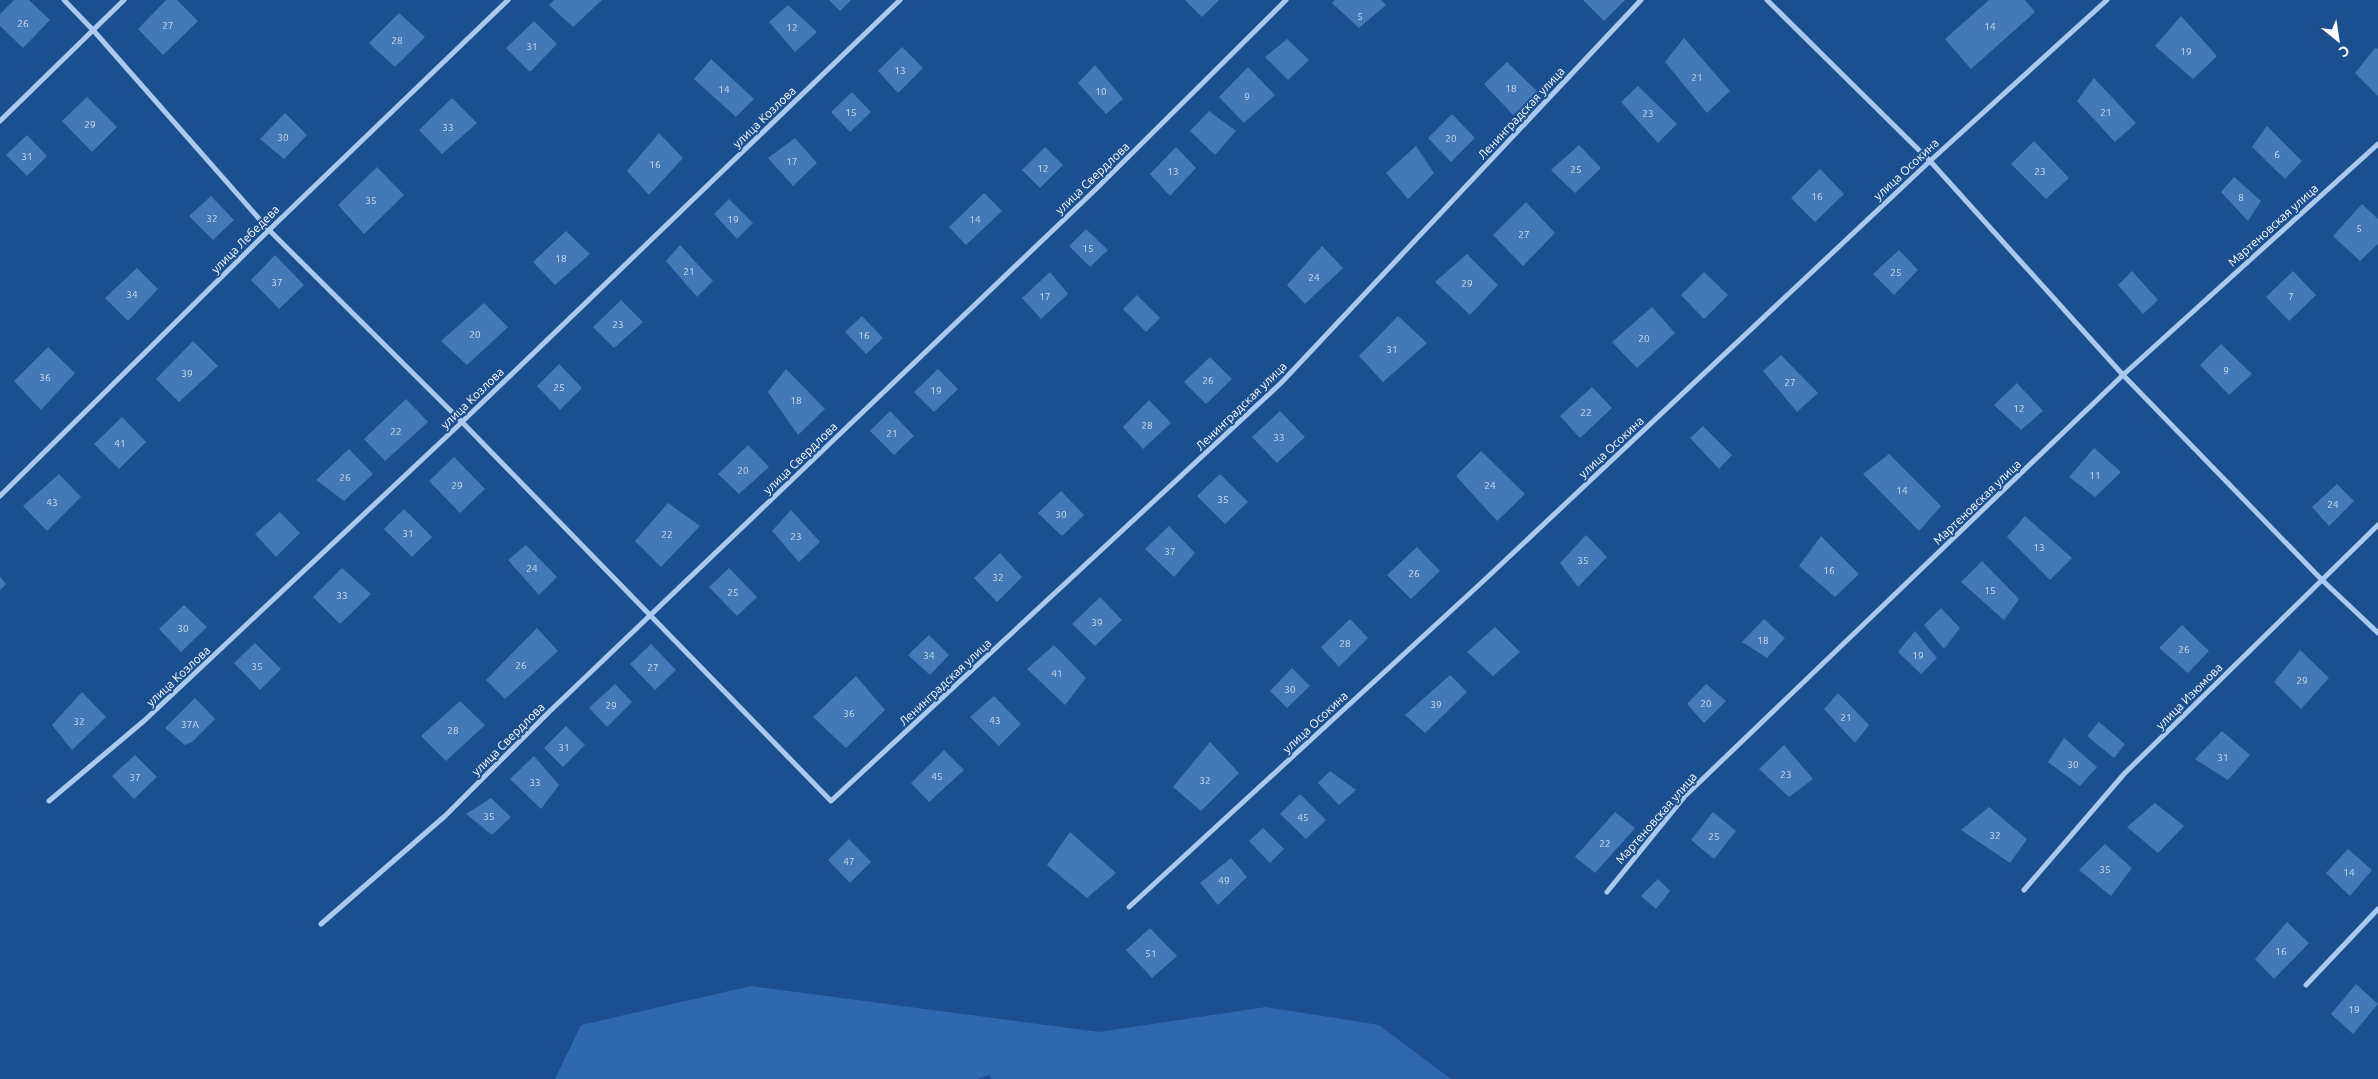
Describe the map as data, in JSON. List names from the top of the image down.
{
  "streets": {
    "street": [
      "Ленинградская улица",
      "улица Козлова",
      "улица Осокина",
      "улица Свердлова",
      "Мартеновская улица",
      "улица Лебедева",
      "улица Изюмова"
    ]
  },
  "crossings": [
    ["Ленинградская улица", "улица Свердлова"]
  ],
  "house_numbers": [
    "5",
    "26",
    "27",
    "14",
    "12",
    "28",
    "31",
    "19",
    "13",
    "21",
    "18",
    "14",
    "10",
    "9",
    "15",
    "21",
    "23",
    "29",
    "33",
    "30",
    "20",
    "6",
    "31",
    "17",
    "16",
    "12",
    "25",
    "13",
    "23",
    "16",
    "8",
    "35",
    "32",
    "19",
    "14",
    "5",
    "27",
    "15",
    "18",
    "21",
    "25",
    "24",
    "37",
    "29",
    "34",
    "17",
    "7",
    "23",
    "20",
    "16",
    "20",
    "31",
    "9",
    "39",
    "36",
    "26",
    "27",
    "25",
    "19",
    "18",
    "12",
    "22",
    "28",
    "22",
    "21",
    "33",
    "41",
    "20",
    "11",
    "26",
    "29",
    "24",
    "14",
    "35",
    "43",
    "24",
    "30",
    "31",
    "22",
    "23",
    "13",
    "37",
    "35",
    "24",
    "16",
    "26",
    "32",
    "15",
    "25",
    "33",
    "39",
    "30",
    "18",
    "28",
    "26",
    "34",
    "19",
    "26",
    "35",
    "27",
    "41",
    "29",
    "30",
    "20",
    "39",
    "29",
    "36",
    "21",
    "43",
    "32",
    "37А",
    "28",
    "31",
    "31",
    "30",
    "23",
    "45",
    "37",
    "32",
    "33",
    "35",
    "45",
    "32",
    "25",
    "22",
    "47",
    "35",
    "14",
    "49",
    "16",
    "51",
    "19"
  ],
  "north": "bottom right"
}
